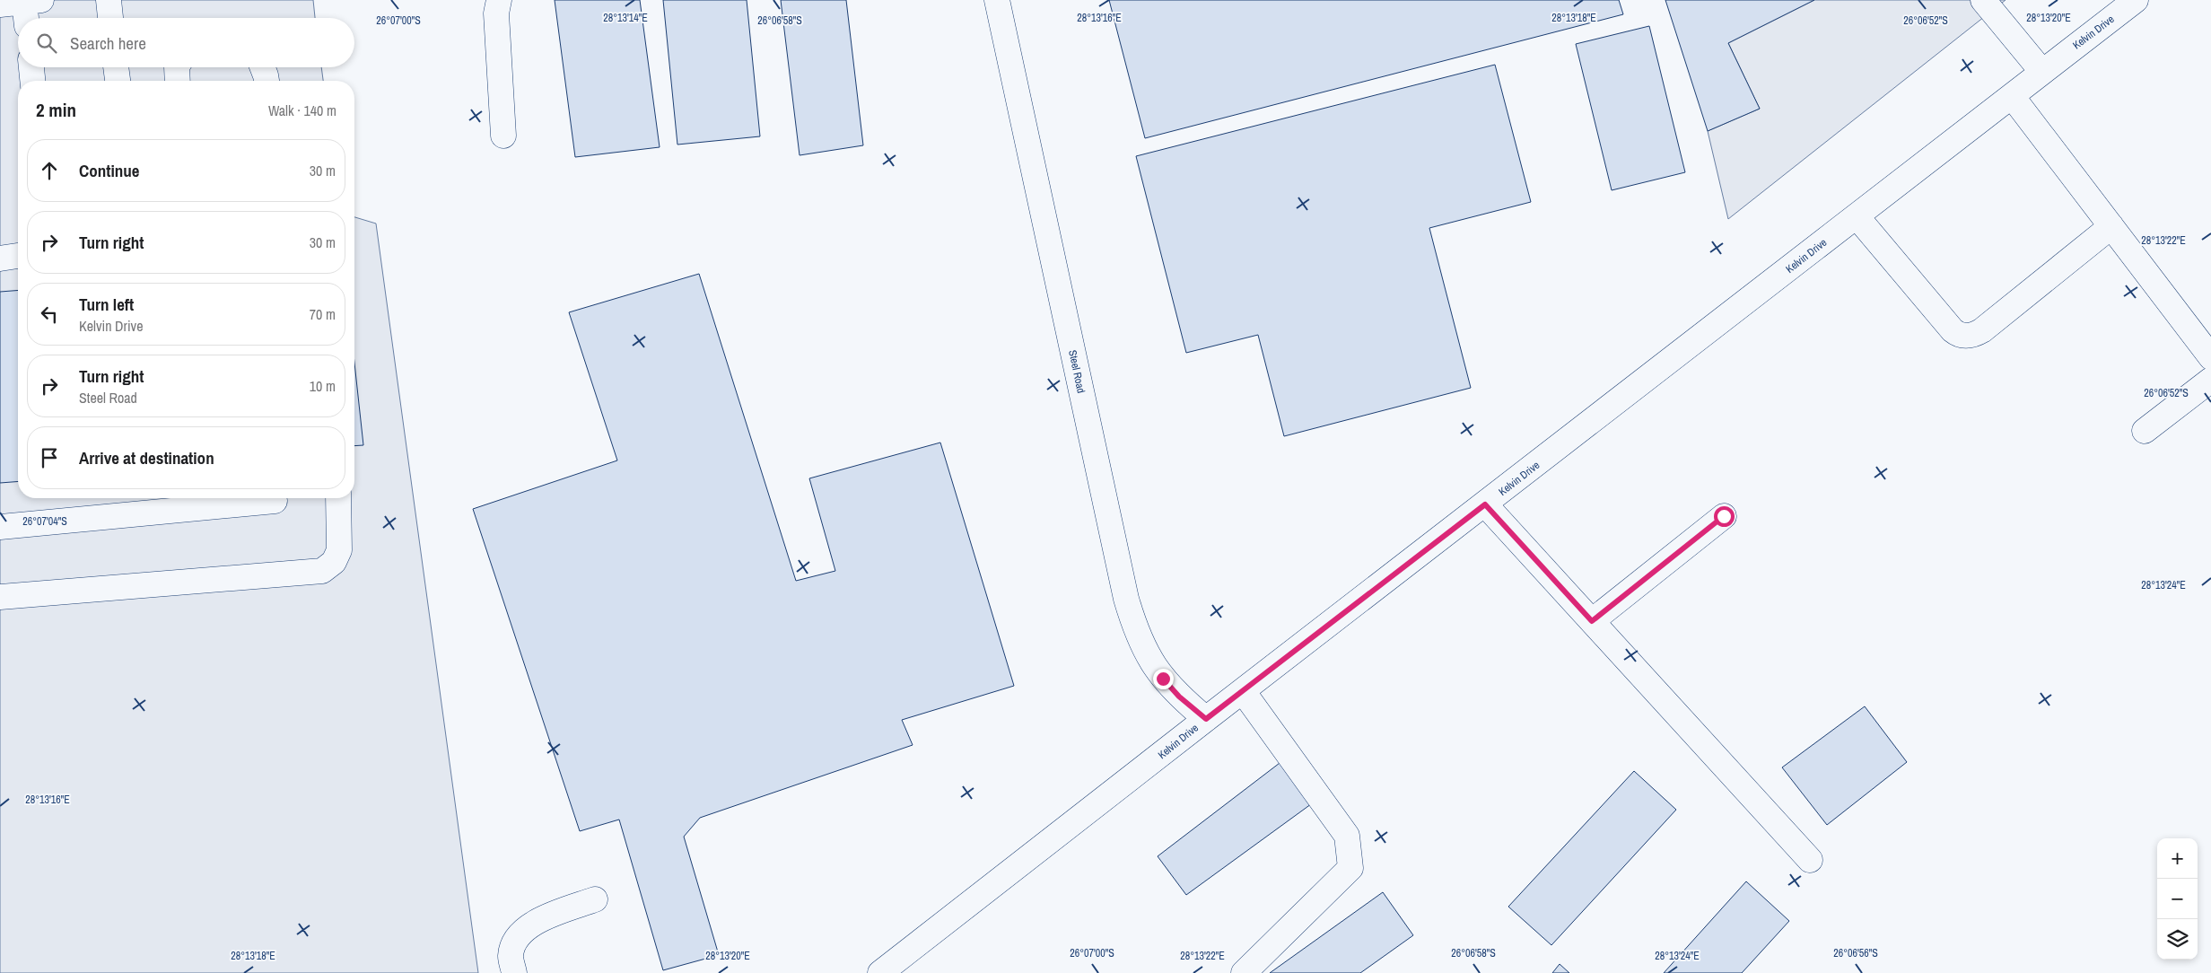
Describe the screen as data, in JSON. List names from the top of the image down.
{
  "streets": {
    "street": ["Kelvin Drive", "Steel Road"]
  },
  "crossings": [
    ["Kelvin Drive", "Steel Road"]
  ],
  "page": {
    "search": "Search here",
    "heading": ["2 min", "Walk · 140 m"],
    "list": [
      ["Continue", "30 m"],
      ["Turn right", "30 m"],
      ["Turn left", "Kelvin Drive", "70 m"],
      ["Turn right", "Steel Road", "10 m"],
      "Arrive at destination"
    ],
    "map_buttons": ["+", "−"]
  },
  "coordinates": [
    "28°13'14\"E",
    "28°13'18\"E",
    "28°13'20\"E",
    "28°13'16\"E",
    "26°07'00\"S",
    "26°06'58\"S",
    "26°06'52\"S",
    "28°13'22\"E",
    "26°07'04\"S",
    "28°13'24\"E",
    "26°06'56\"S"
  ]
}
